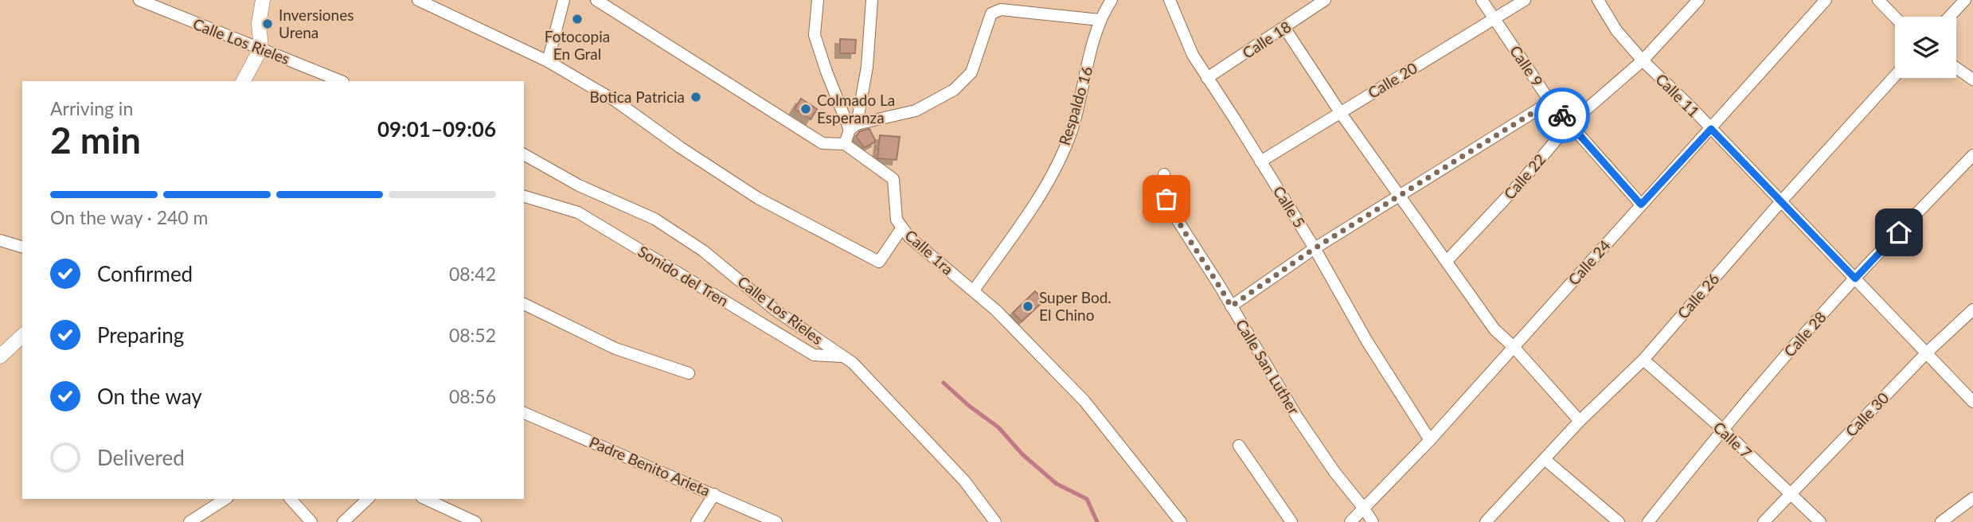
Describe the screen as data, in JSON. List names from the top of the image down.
{
  "streets": {
    "street": [
      "Calle 18",
      "Calle Los Rieles",
      "Calle 9",
      "Calle 20",
      "Calle 11",
      "Respaldo 16",
      "Calle 22",
      "Calle 5",
      "Calle 1ra",
      "Calle 24",
      "Sonido del Tren",
      "Calle 26",
      "Calle 28",
      "Calle San Luther",
      "Calle 30",
      "Calle 7",
      "Padre Benito Arieta"
    ]
  },
  "crossings": [
    ["Calle 18", "Calle 5"],
    ["Calle Los Rieles", "Sonido del Tren"],
    ["Calle 9", "Calle 20"],
    ["Calle 9", "Calle 22"],
    ["Calle 9", "Calle 24"],
    ["Calle 20", "Calle 5"],
    ["Calle 11", "Calle 22"],
    ["Calle 11", "Calle 24"],
    ["Calle 11", "Calle 26"],
    ["Calle 11", "Calle 28"],
    ["Calle 11", "Calle 30"],
    ["Respaldo 16", "Calle 1ra"],
    ["Calle 5", "Calle 24"],
    ["Calle 24", "Calle San Luther"],
    ["Calle 26", "Calle 7"],
    ["Calle 28", "Calle 7"],
    ["Calle 30", "Calle 7"]
  ],
  "places": [
    "Fotocopia En Gral",
    "Inversiones Urena",
    "Botica Patricia",
    "Colmado La Esperanza",
    "Super Bod. El Chino"
  ],
  "page": {
    "heading": ["2 min", "Arriving in", "09:01–09:06"],
    "bar": "On the way · 240 m",
    "list": [
      ["Confirmed", "08:42"],
      ["Preparing", "08:52"],
      ["On the way", "08:56"],
      "Delivered"
    ]
  }
}
